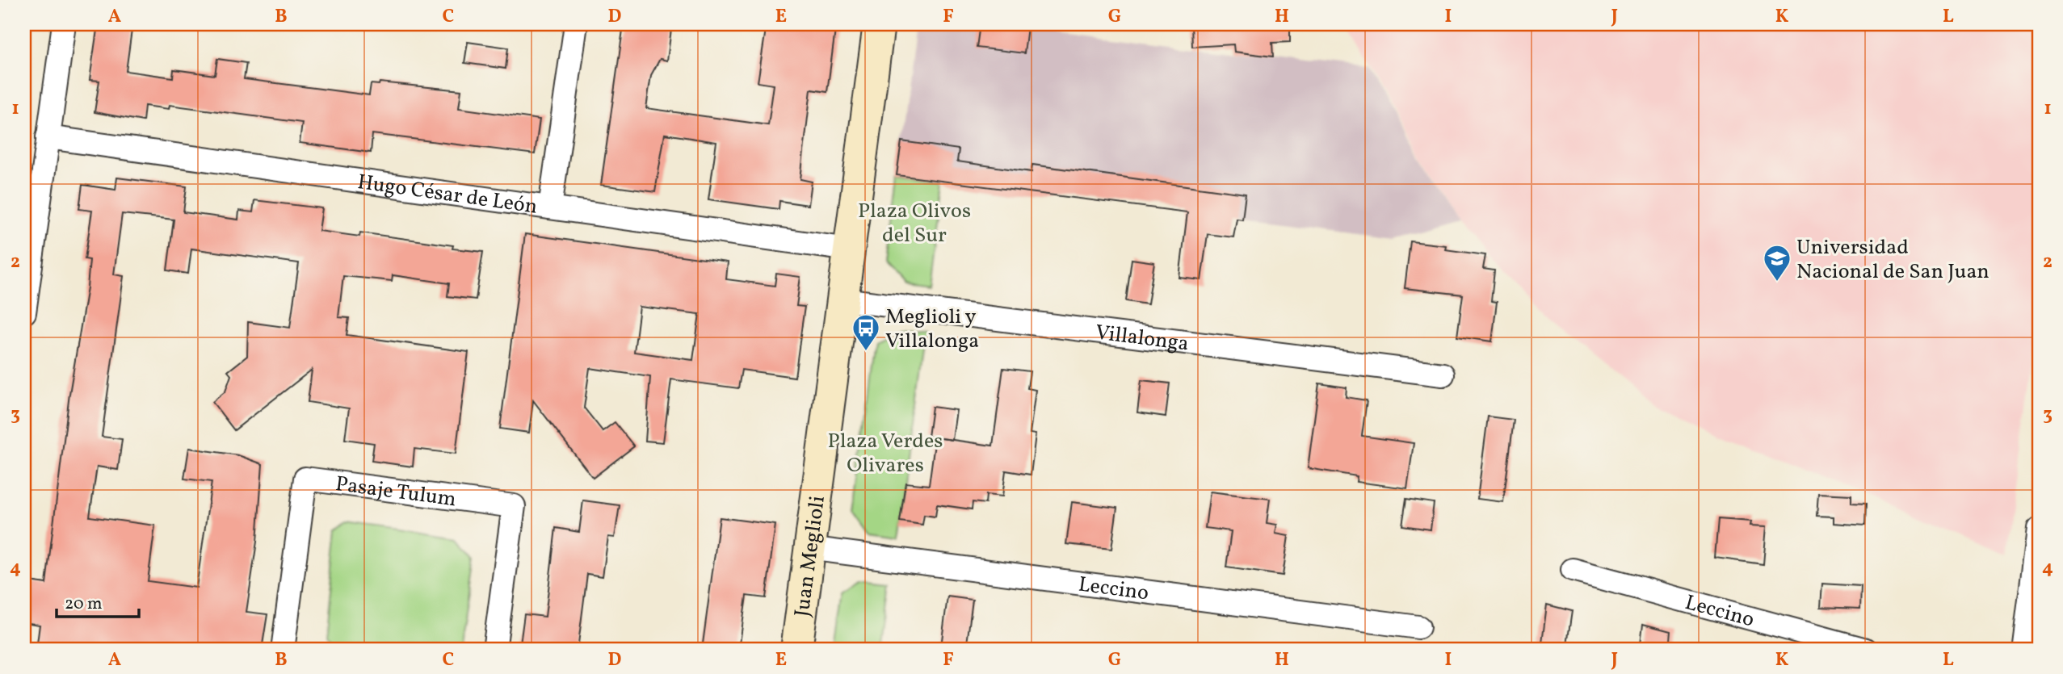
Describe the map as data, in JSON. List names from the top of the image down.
{
  "streets": {
    "main road": ["Juan Meglioli"],
    "street": [
      "Hugo César de León",
      "Villalonga",
      "Pasaje Tulum",
      "Leccino"
    ]
  },
  "crossings": [
    ["Hugo César de León", "Juan Meglioli"],
    ["Villalonga", "Juan Meglioli"],
    ["Juan Meglioli", "Leccino"]
  ],
  "parks": ["Plaza Olivos del Sur", "Plaza Verdes Olivares"],
  "places": {
    "school or university": ["Universidad Nacional de San Juan"],
    "bus stop": ["Meglioli y Villalonga"]
  },
  "scale_bar": "20 m",
  "grid": {
    "columns": [
      "A",
      "B",
      "C",
      "D",
      "E",
      "F",
      "G",
      "H",
      "I",
      "J",
      "K",
      "L"
    ],
    "rows": [
      "1",
      "2",
      "3",
      "4"
    ]
  }
}
